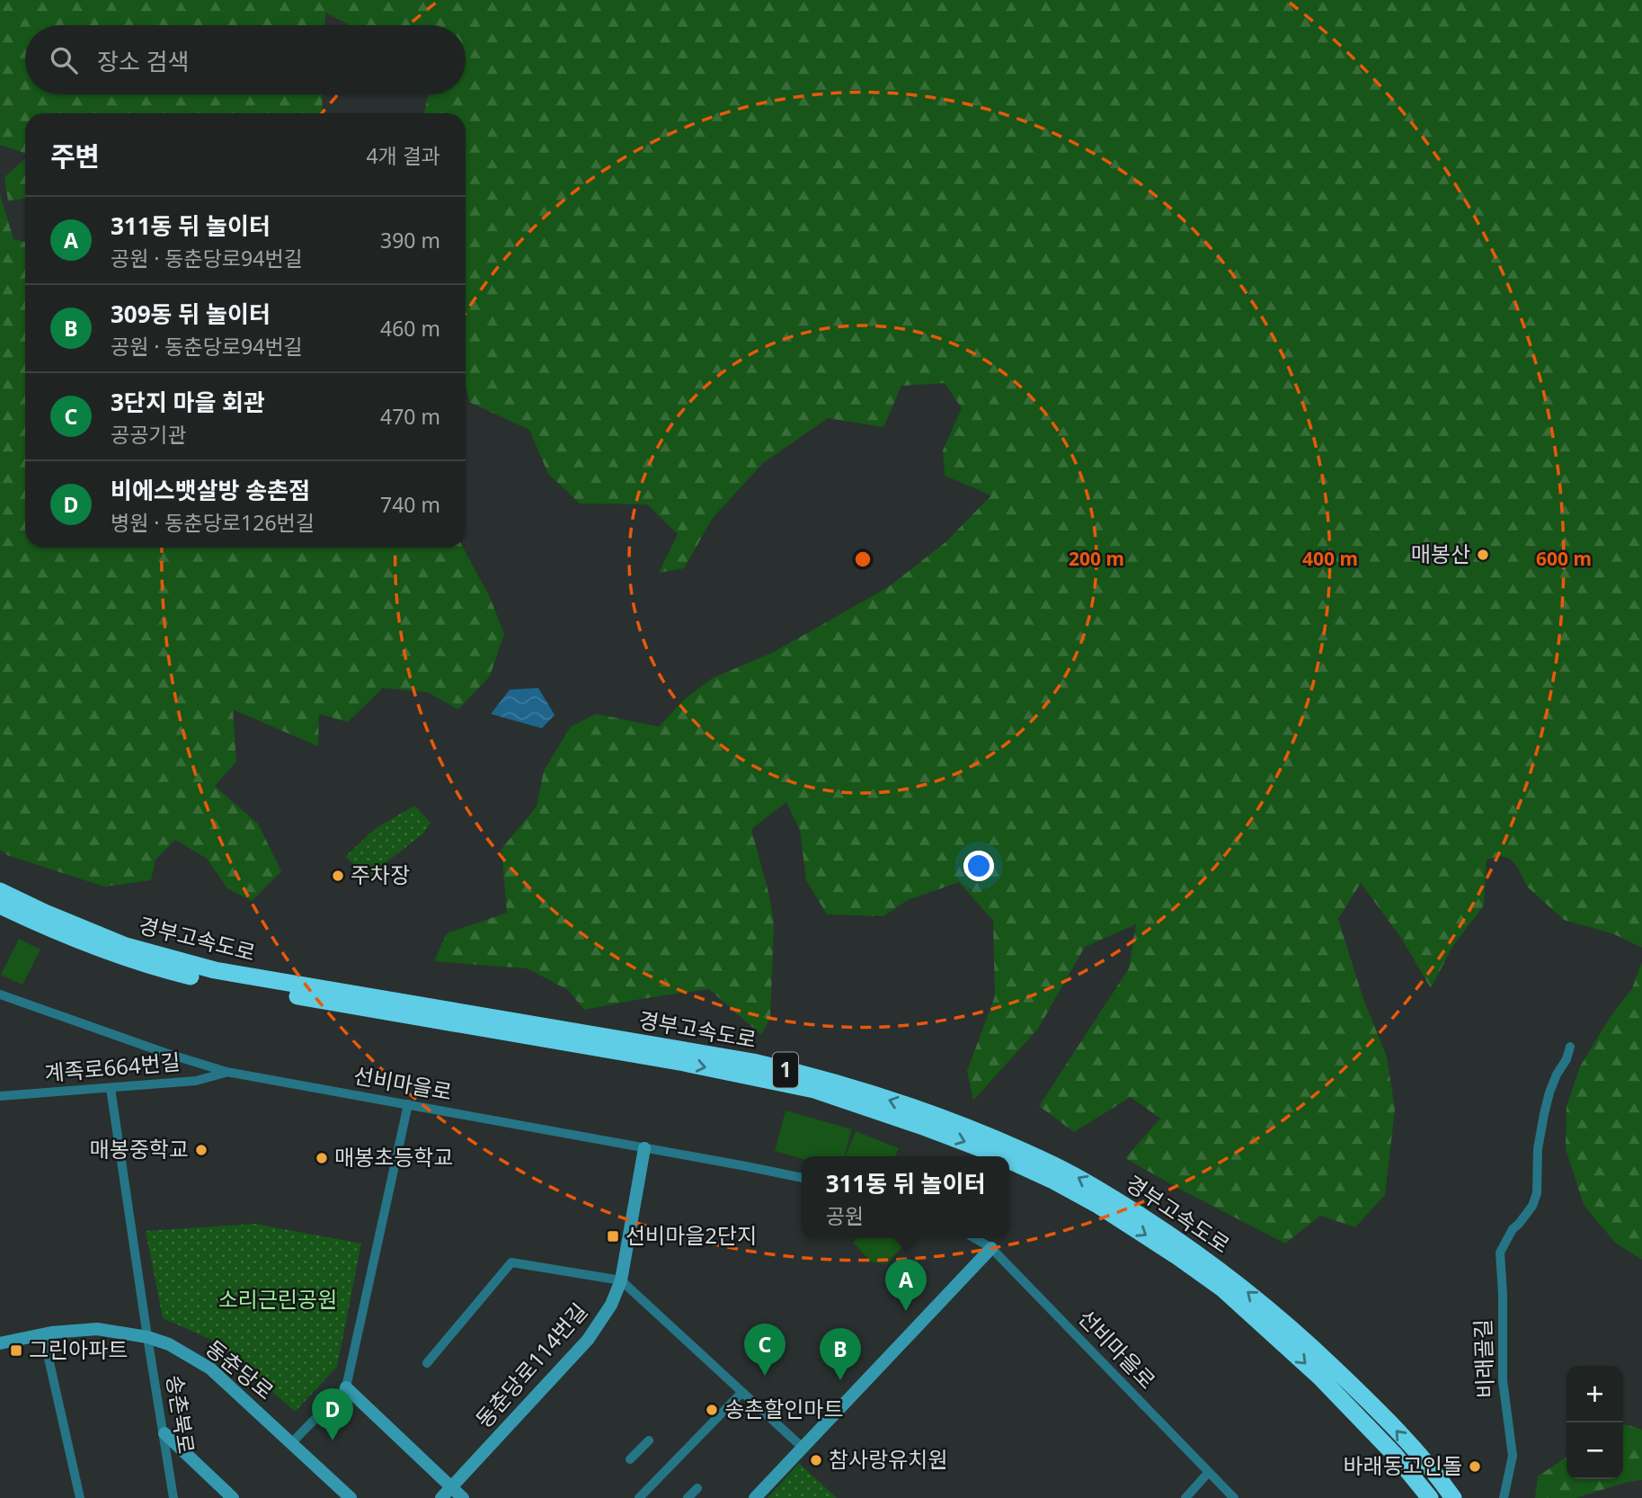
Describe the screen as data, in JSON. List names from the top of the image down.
{
  "streets": {
    "highway": ["경부고속도로", "1"],
    "main road": ["동춘당로114번길", "동춘당로"],
    "street": [
      "계족로664번길",
      "선비마을로",
      "비래골길",
      "송촌북로"
    ]
  },
  "crossings": [
    ["계족로664번길", "선비마을로"],
    ["계족로664번길", "송촌북로"],
    ["선비마을로", "동춘당로114번길"],
    ["동춘당로", "송촌북로"]
  ],
  "parks": ["소리근린공원"],
  "places": {
    "other": [
      "매봉산",
      "주차장",
      "매봉중학교",
      "매봉초등학교",
      "송촌할인마트",
      "참사랑유치원",
      "바래동고인돌"
    ],
    "transit": ["선비마을2단지", "그린아파트"]
  },
  "page": {
    "search": "장소 검색",
    "heading": ["주변", "4개 결과"],
    "list": [
      {
        "mark": "A",
        "name": "311동 뒤 놀이터",
        "note": "공원 · 동춘당로94번길",
        "value": "390 m"
      },
      {
        "mark": "B",
        "name": "309동 뒤 놀이터",
        "note": "공원 · 동춘당로94번길",
        "value": "460 m"
      },
      {
        "mark": "C",
        "name": "3단지 마을 회관",
        "note": "공공기관",
        "value": "470 m"
      },
      {
        "mark": "D",
        "name": "비에스뱃살방 송촌점",
        "note": "병원 · 동춘당로126번길",
        "value": "740 m"
      }
    ],
    "popup": ["311동 뒤 놀이터", "공원"],
    "pins": [
      "A",
      "C",
      "B",
      "D"
    ],
    "map_buttons": ["+", "−"]
  },
  "rings": ["200 m", "400 m", "600 m"]
}
